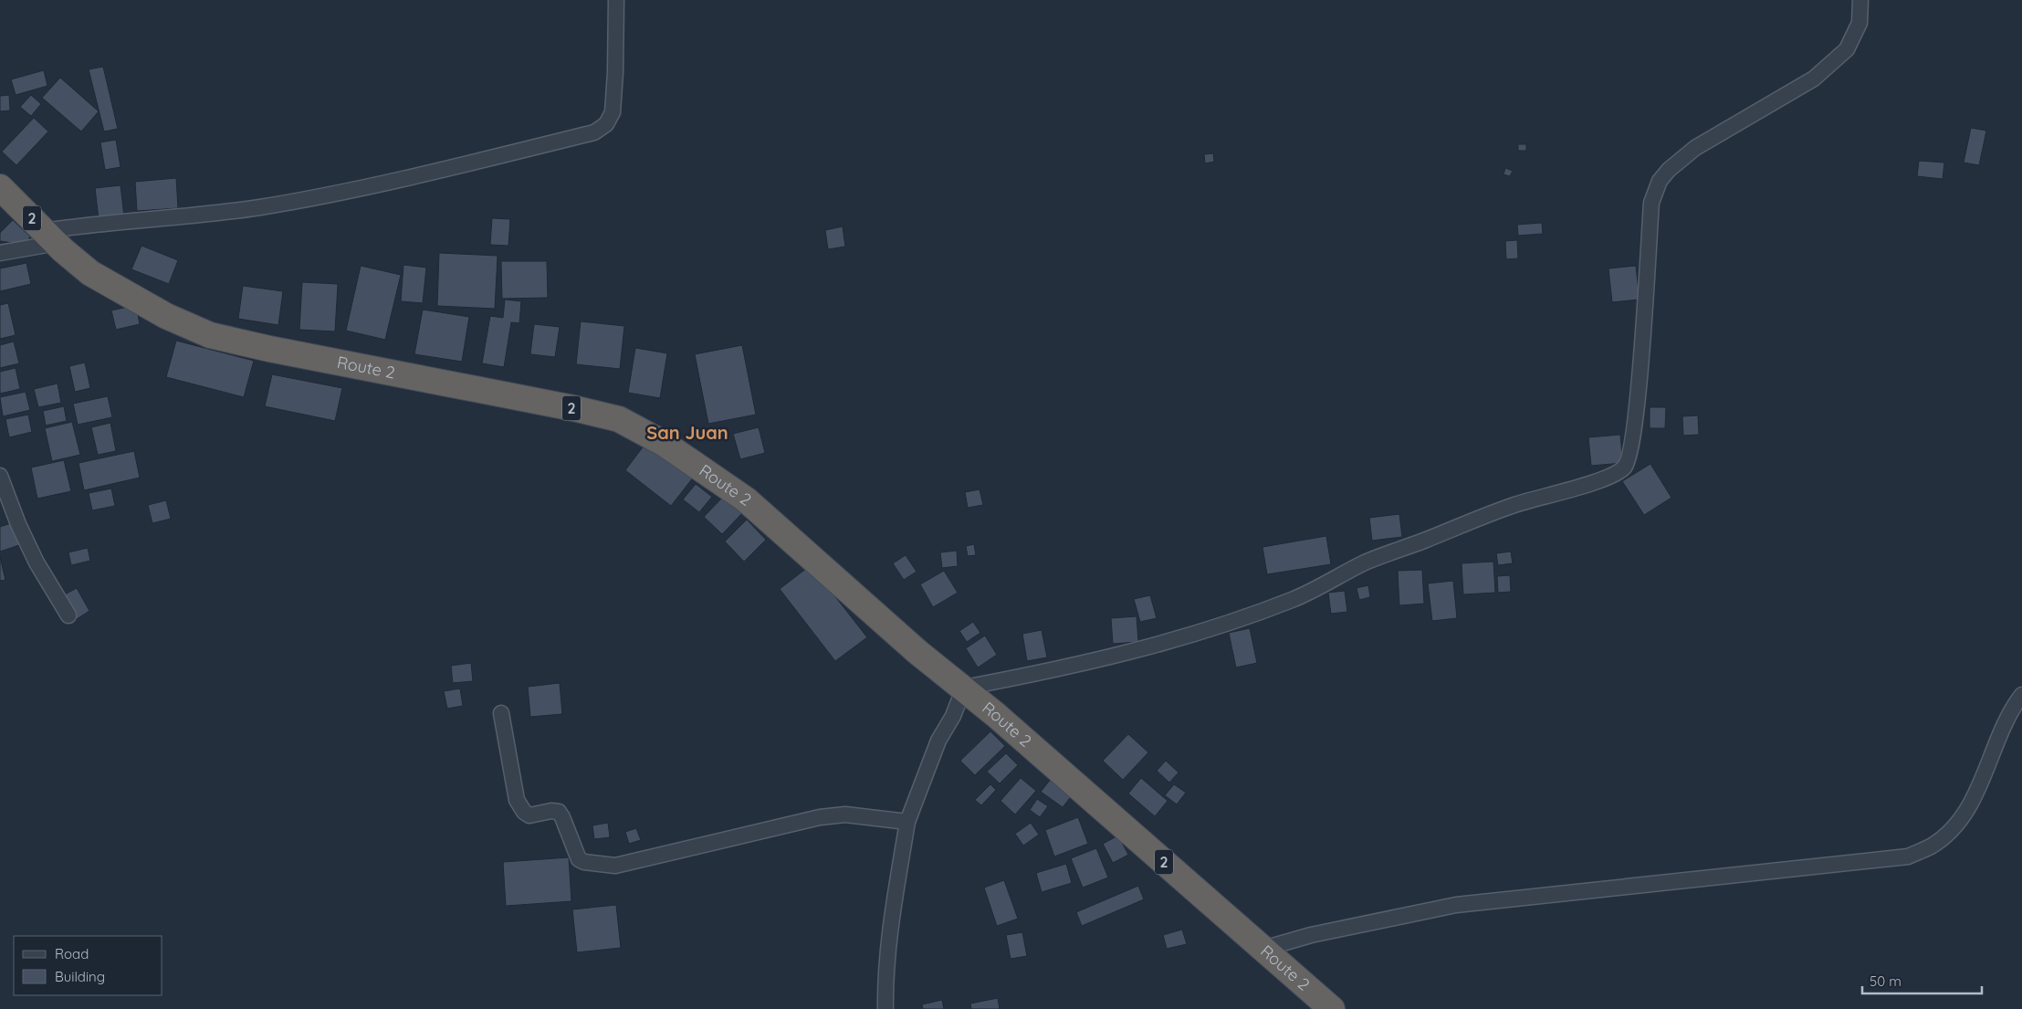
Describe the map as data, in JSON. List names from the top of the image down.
{
  "streets": {
    "highway": ["2", "Route 2"]
  },
  "districts": ["San Juan"],
  "legend": ["Road", "Building"],
  "scale_bar": "50 m"
}
